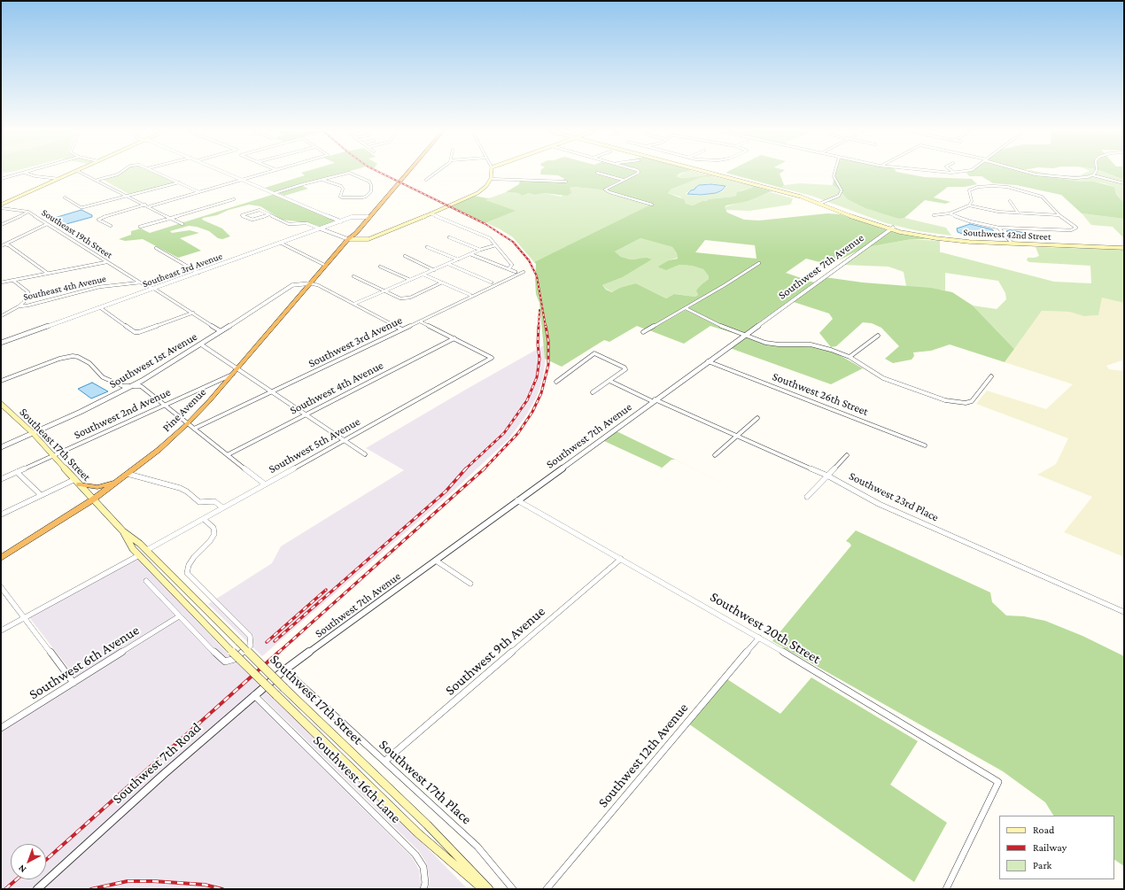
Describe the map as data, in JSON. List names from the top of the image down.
{
  "streets": {
    "highway": ["Pine Avenue"],
    "main road": ["Southwest 42nd Street", "Southeast 17th Street", "Southwest 17th Street"],
    "street": [
      "Southeast 19th Street",
      "Southwest 7th Avenue",
      "Southeast 3rd Avenue",
      "Southeast 4th Avenue",
      "Southwest 3rd Avenue",
      "Southwest 1st Avenue",
      "Southwest 4th Avenue",
      "Southwest 26th Street",
      "Southwest 2nd Avenue",
      "Southwest 5th Avenue",
      "Southwest 23rd Place",
      "Southwest 20th Street",
      "Southwest 9th Avenue",
      "Southwest 6th Avenue",
      "Southwest 12th Avenue",
      "Southwest 7th Road",
      "Southwest 16th Lane",
      "Southwest 17th Place"
    ]
  },
  "crossings": [
    ["Southeast 19th Street", "Southeast 4th Avenue"],
    ["Southwest 42nd Street", "Southwest 7th Avenue"],
    ["Southwest 7th Avenue", "Southwest 26th Street"],
    ["Southwest 7th Avenue", "Southwest 23rd Place"],
    ["Southwest 7th Avenue", "Southwest 20th Street"],
    ["Southwest 7th Avenue", "Southwest 7th Road"],
    ["Southeast 3rd Avenue", "Southeast 4th Avenue"],
    ["Southeast 3rd Avenue", "Pine Avenue"],
    ["Southwest 1st Avenue", "Pine Avenue"],
    ["Southwest 1st Avenue", "Southeast 17th Street"],
    ["Southwest 4th Avenue", "Southwest 5th Avenue"],
    ["Pine Avenue", "Southwest 2nd Avenue"],
    ["Pine Avenue", "Southeast 17th Street"],
    ["Pine Avenue", "Southwest 17th Street"],
    ["Southwest 2nd Avenue", "Southeast 17th Street"],
    ["Southeast 17th Street", "Southwest 17th Street"],
    ["Southwest 5th Avenue", "Southwest 17th Street"],
    ["Southwest 20th Street", "Southwest 9th Avenue"],
    ["Southwest 20th Street", "Southwest 12th Avenue"],
    ["Southwest 9th Avenue", "Southwest 17th Place"],
    ["Southwest 7th Road", "Southwest 16th Lane"],
    ["Southwest 7th Road", "Southwest 17th Place"]
  ],
  "legend": ["Road", "Railway", "Park"],
  "north": "bottom left"
}
